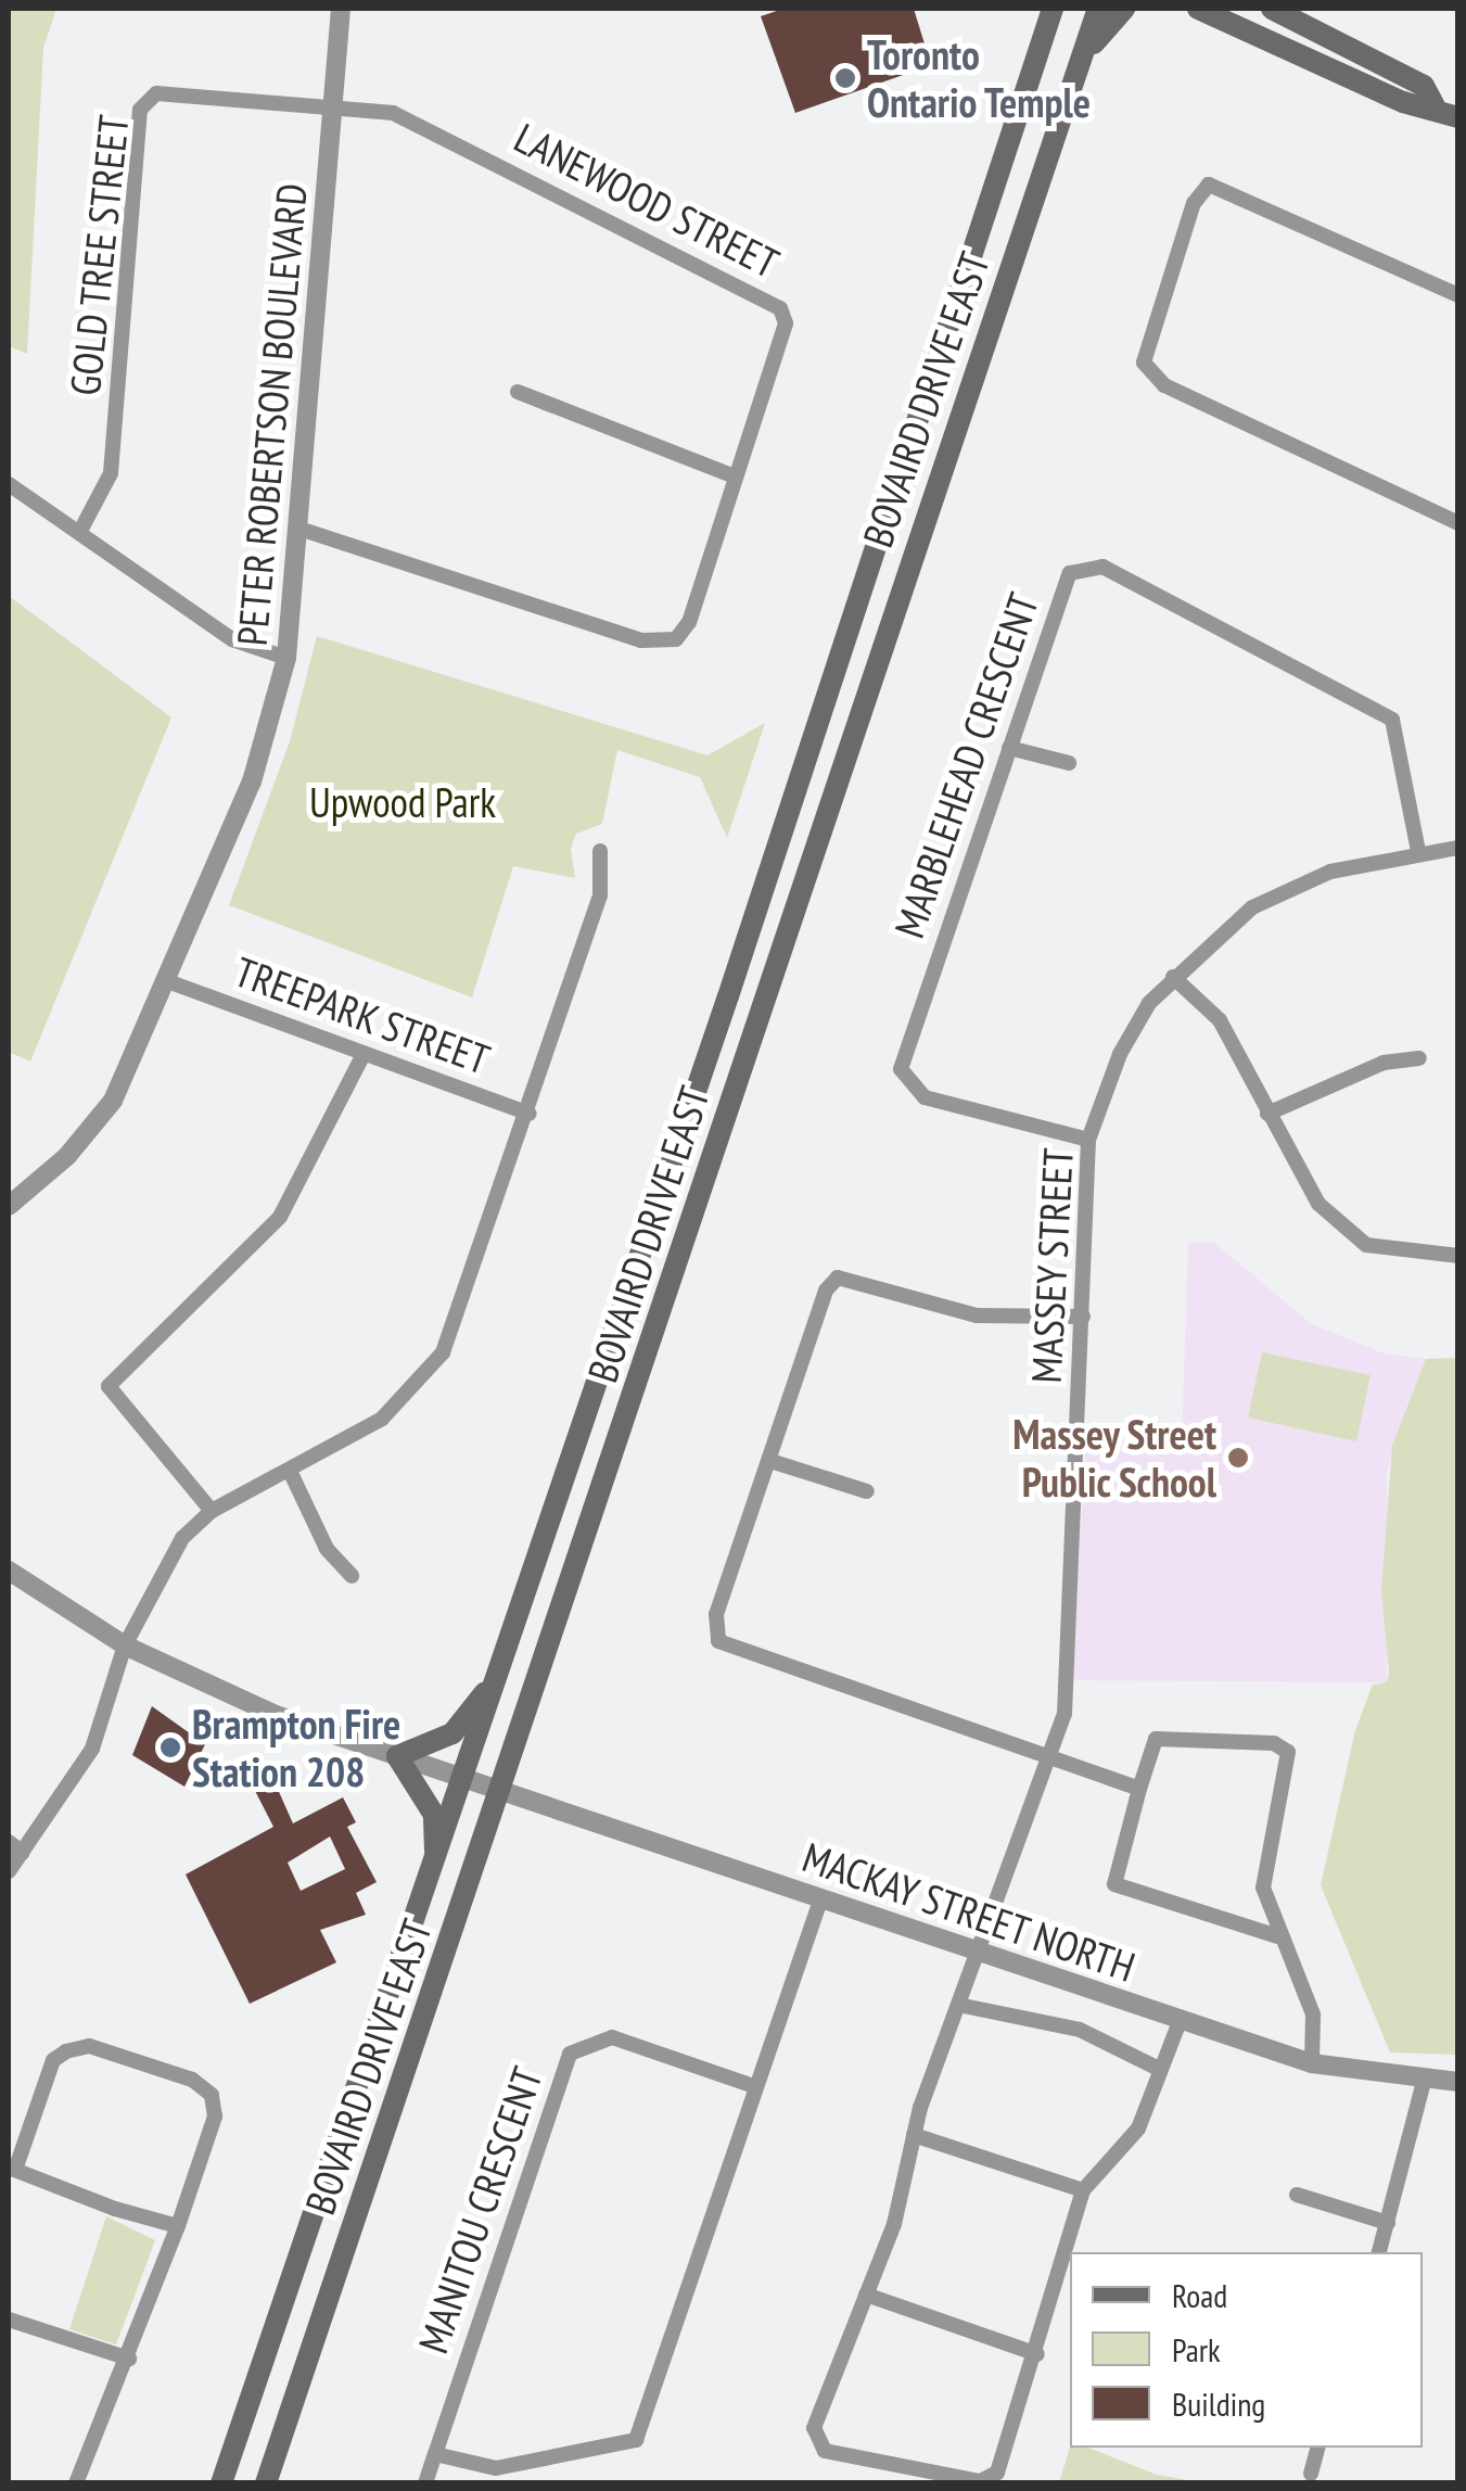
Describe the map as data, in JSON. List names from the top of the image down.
{
  "streets": {
    "main road": ["BOVAIRD DRIVE EAST"],
    "street": [
      "LANEWOOD STREET",
      "GOLD TREE STREET",
      "PETER ROBERTSON BOULEVARD",
      "MARBLEHEAD CRESCENT",
      "TREEPARK STREET",
      "MASSEY STREET",
      "MACKAY STREET NORTH",
      "MANITOU CRESCENT"
    ]
  },
  "crossings": [
    ["LANEWOOD STREET", "GOLD TREE STREET"],
    ["LANEWOOD STREET", "PETER ROBERTSON BOULEVARD"],
    ["GOLD TREE STREET", "PETER ROBERTSON BOULEVARD"],
    ["BOVAIRD DRIVE EAST", "MACKAY STREET NORTH"],
    ["PETER ROBERTSON BOULEVARD", "TREEPARK STREET"],
    ["MARBLEHEAD CRESCENT", "MASSEY STREET"],
    ["MASSEY STREET", "MACKAY STREET NORTH"]
  ],
  "parks": ["Upwood Park"],
  "places": ["Toronto Ontario Temple", "Massey Street Public School", "Brampton Fire Station 208"],
  "legend": ["Road", "Park", "Building"]
}
